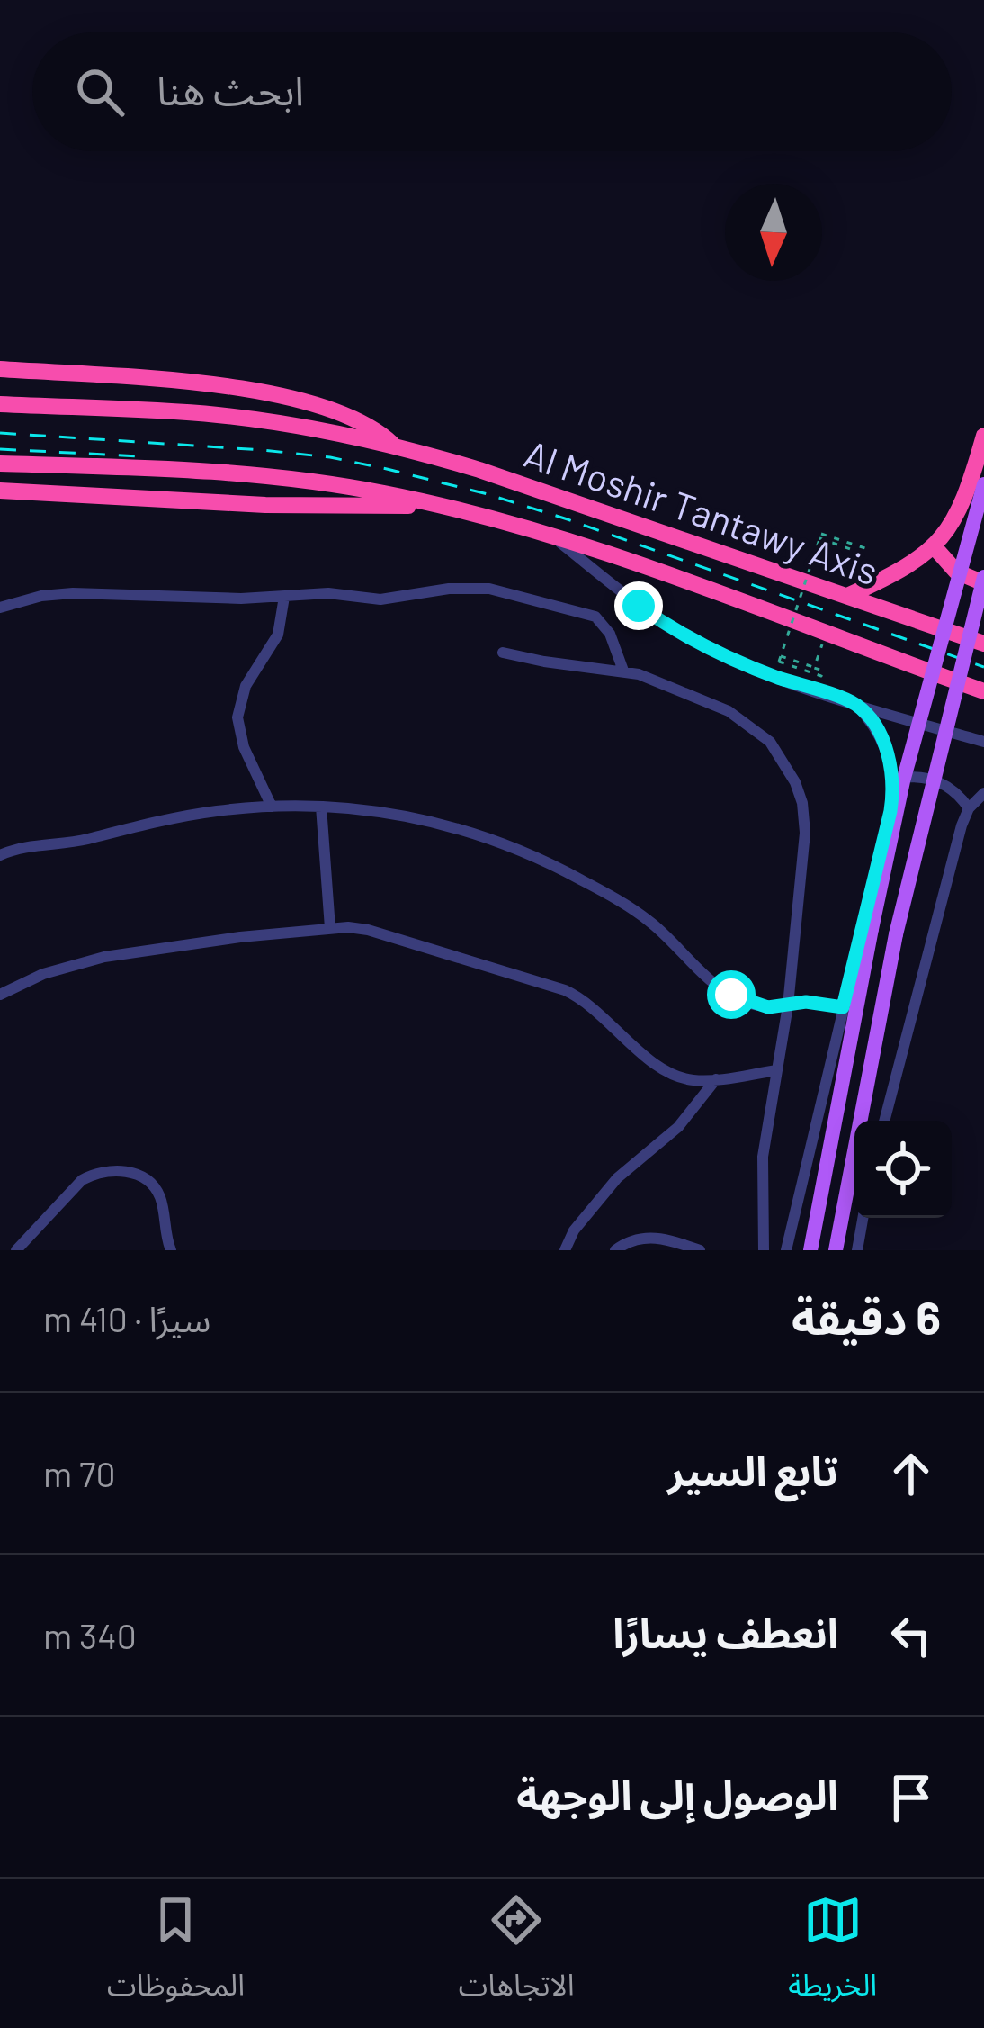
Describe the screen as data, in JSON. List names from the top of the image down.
{
  "streets": {
    "highway": ["Al Moshir Tantawy Axis"]
  },
  "north": "bottom",
  "page": {
    "search": "ابحث هنا",
    "heading": ["6 دقيقة", "سيرًا · 410 m"],
    "list": [
      ["تابع السير", "70 m"],
      ["انعطف يسارًا", "340 m"],
      "الوصول إلى الوجهة"
    ],
    "nav": ["الخريطة", "الاتجاهات", "المحفوظات"]
  }
}
